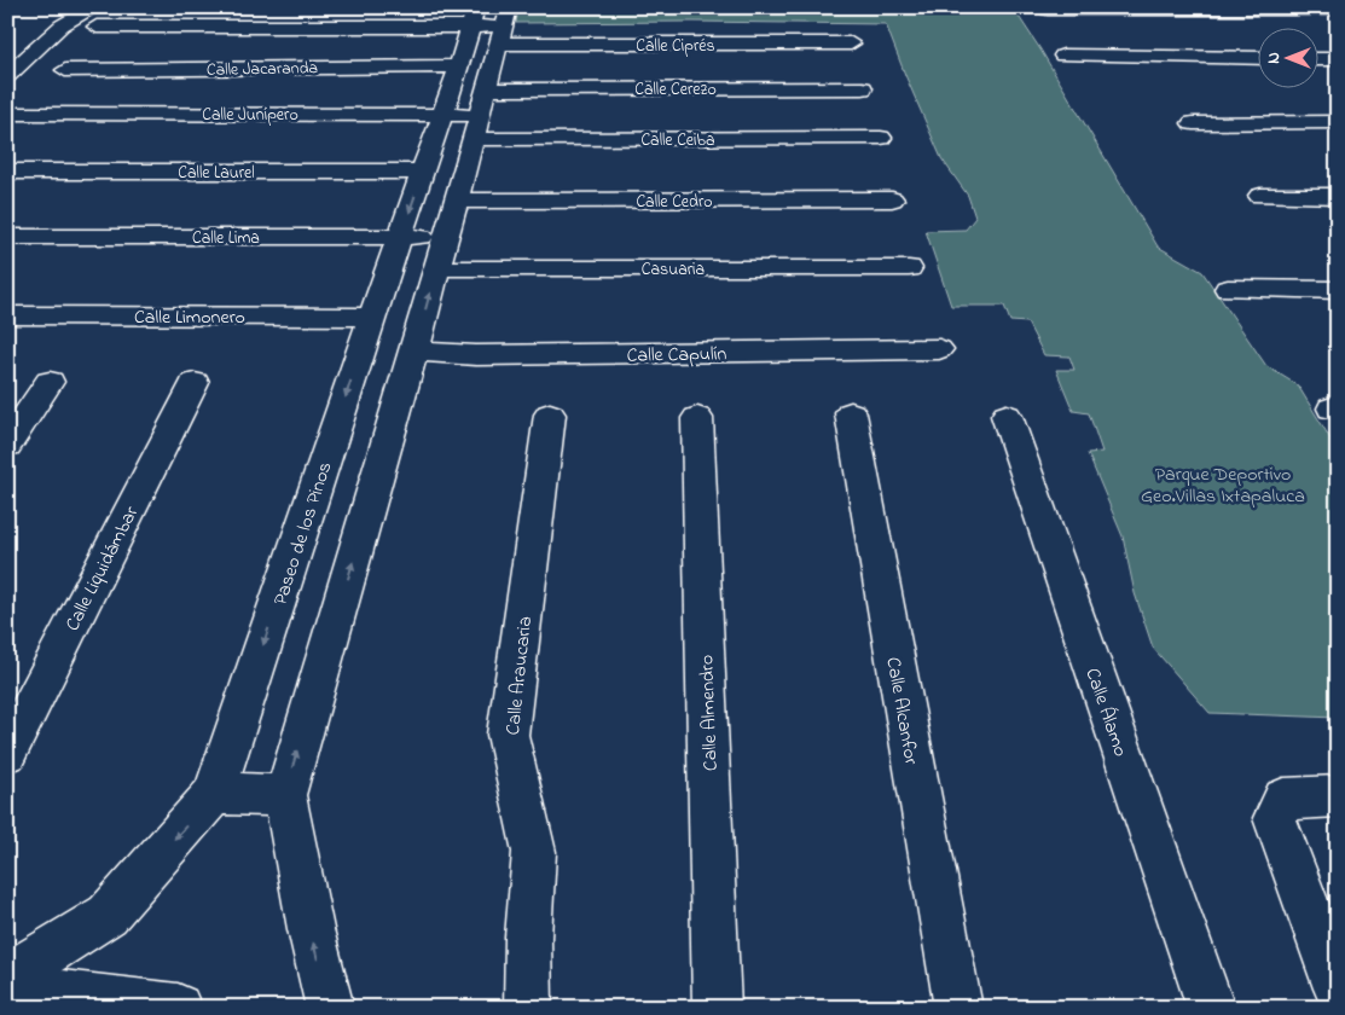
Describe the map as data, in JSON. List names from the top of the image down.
{
  "streets": {
    "street": [
      "Calle Ciprés",
      "Calle Jacaranda",
      "Calle Cerezo",
      "Calle Junípero",
      "Calle Ceiba",
      "Calle Laurel",
      "Calle Cedro",
      "Calle Lima",
      "Casuaria",
      "Calle Limonero",
      "Calle Capulín",
      "Paseo de los Pinos",
      "Calle Liquidámbar",
      "Calle Araucaria",
      "Calle Alcanfor",
      "Calle Álamo",
      "Calle Almendro"
    ]
  },
  "crossings": [
    ["Calle Ciprés", "Paseo de los Pinos"],
    ["Calle Jacaranda", "Paseo de los Pinos"],
    ["Calle Cerezo", "Calle Junípero"],
    ["Calle Cerezo", "Calle Ceiba"],
    ["Calle Junípero", "Calle Ceiba"],
    ["Calle Junípero", "Paseo de los Pinos"],
    ["Calle Laurel", "Paseo de los Pinos"],
    ["Calle Lima", "Paseo de los Pinos"],
    ["Calle Limonero", "Paseo de los Pinos"]
  ],
  "parks": ["Parque Deportivo Geo.Villas Ixtapaluca"],
  "north": "left"
}
